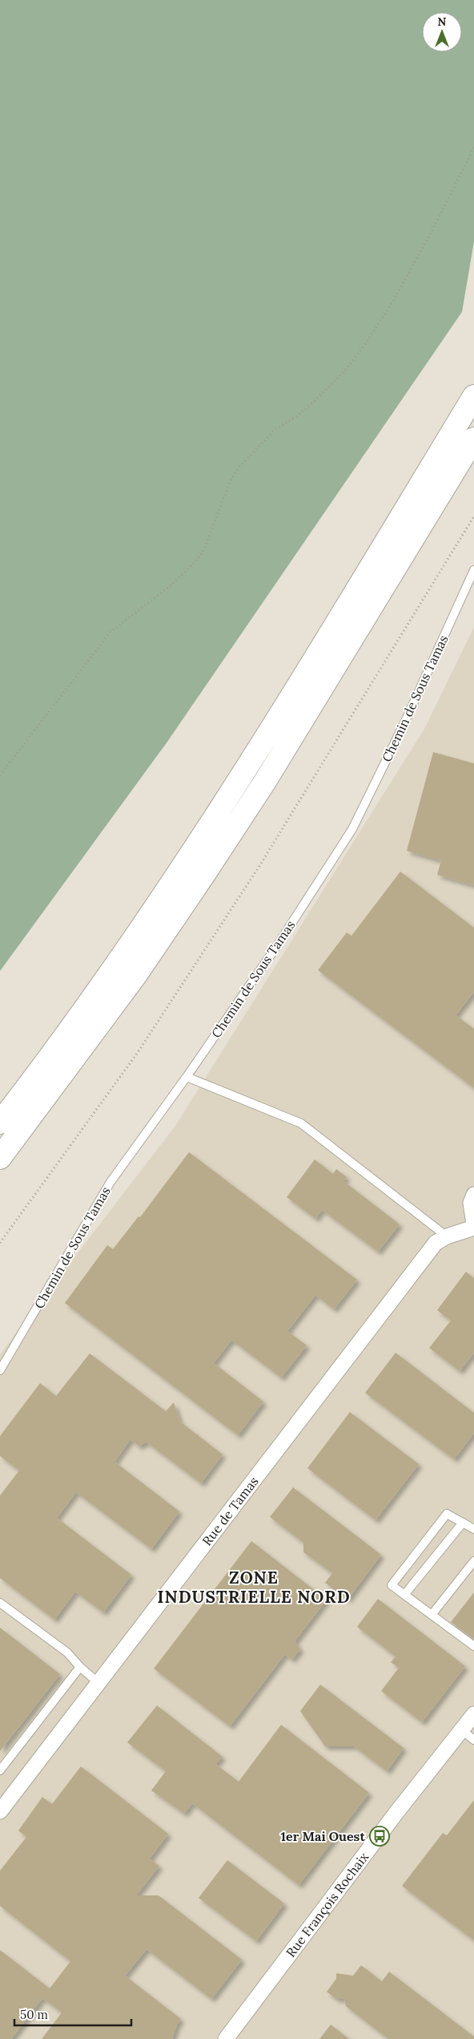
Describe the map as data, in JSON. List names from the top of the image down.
{
  "streets": {
    "street": ["Rue de Tamas", "Rue François Rochaix"],
    "lane": ["Chemin de Sous Tamas"]
  },
  "districts": ["ZONE INDUSTRIELLE NORD"],
  "places": {
    "bus stop": ["1er Mai Ouest"]
  },
  "scale_bar": "50 m",
  "north": "top"
}
